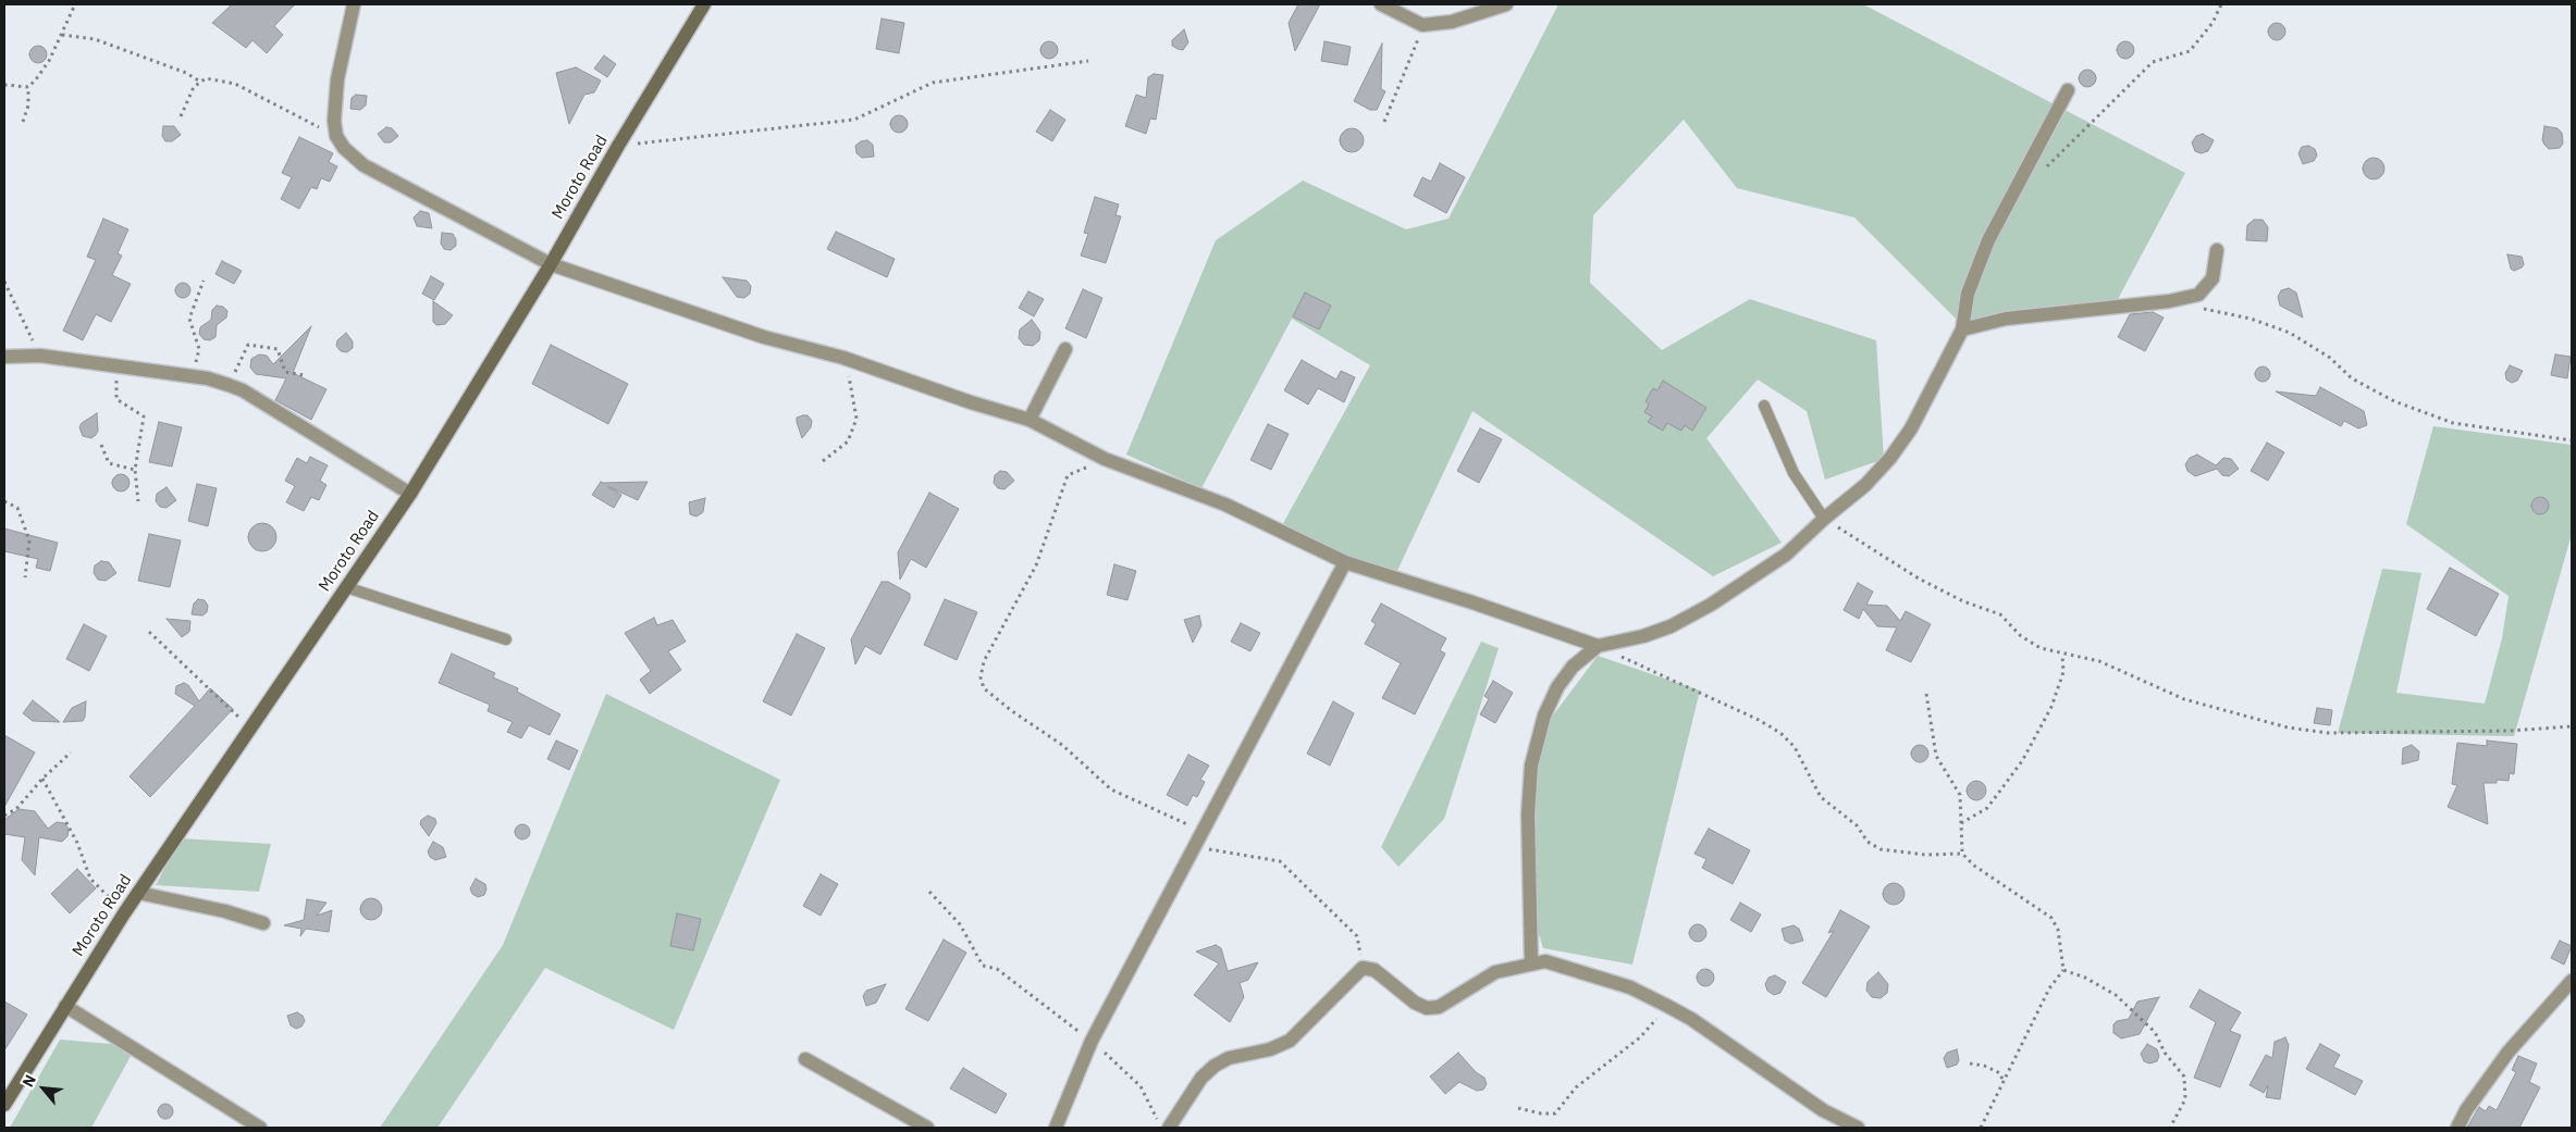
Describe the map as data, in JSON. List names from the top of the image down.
{
  "streets": {
    "main road": ["Moroto Road"]
  },
  "north": "top left"
}
